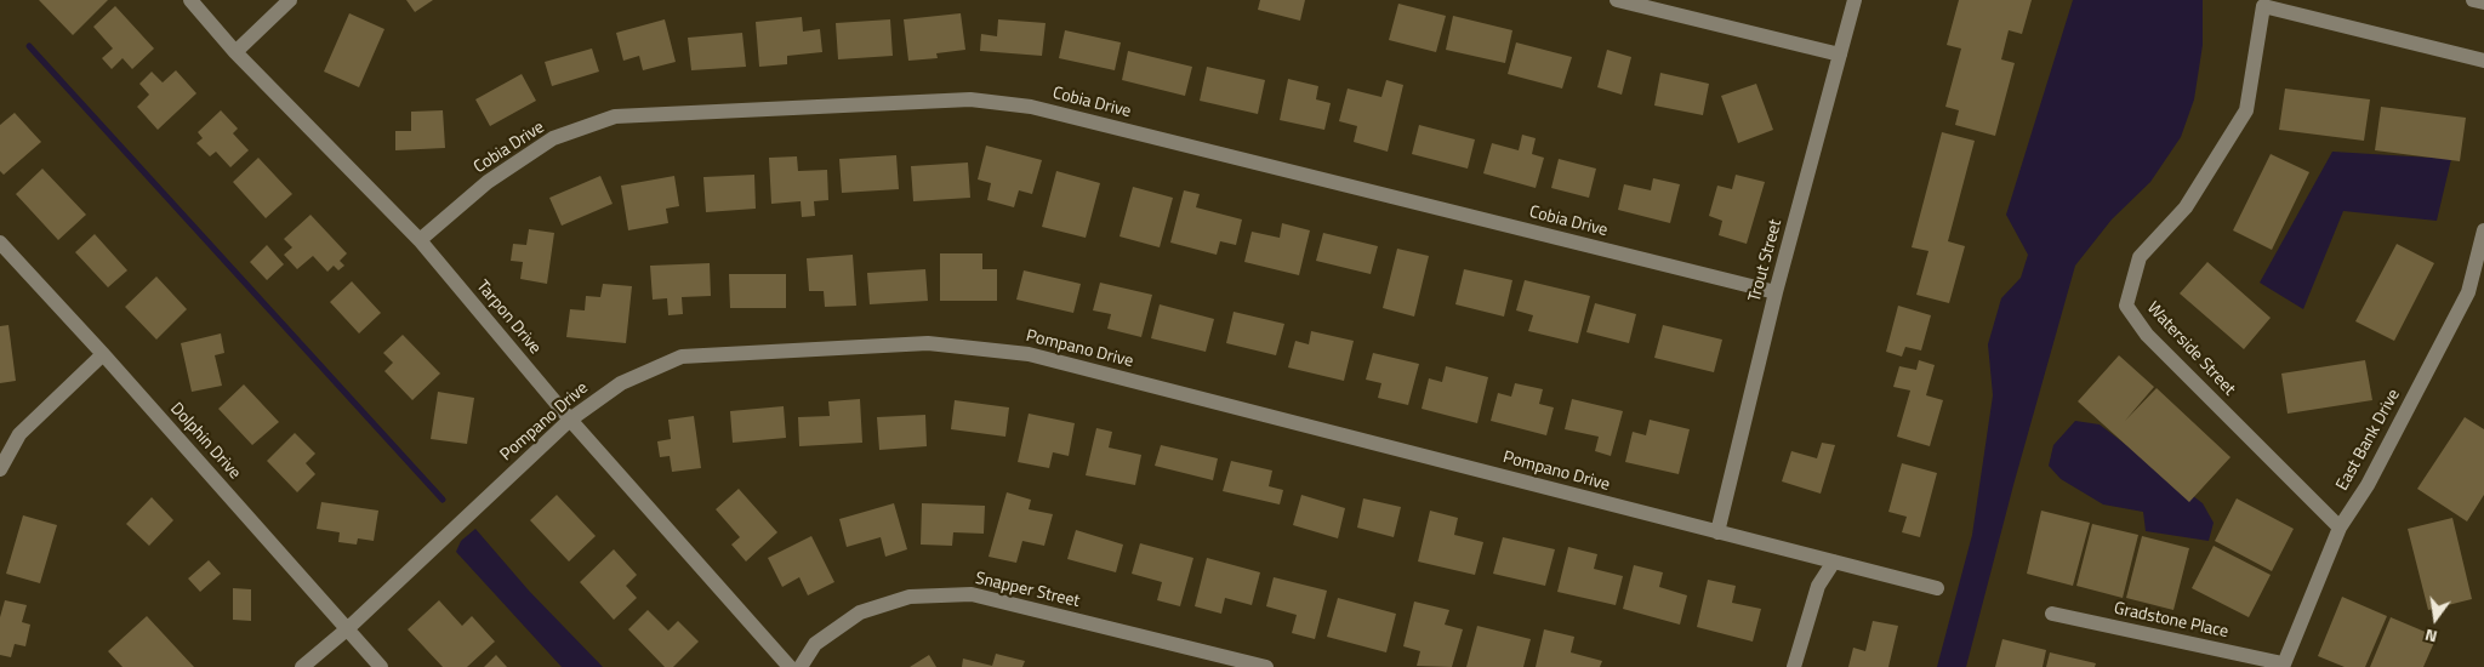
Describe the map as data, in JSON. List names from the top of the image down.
{
  "streets": {
    "street": [
      "Cobia Drive",
      "Trout Street",
      "Tarpon Drive",
      "Pompano Drive",
      "Waterside Street",
      "East Bank Drive",
      "Dolphin Drive",
      "Snapper Street",
      "Gradstone Place"
    ]
  },
  "crossings": [
    ["Cobia Drive", "Trout Street"],
    ["Cobia Drive", "Tarpon Drive"],
    ["Trout Street", "Pompano Drive"],
    ["Tarpon Drive", "Pompano Drive"],
    ["Pompano Drive", "Dolphin Drive"],
    ["Waterside Street", "East Bank Drive"],
    ["East Bank Drive", "Gradstone Place"]
  ],
  "north": "bottom"
}
